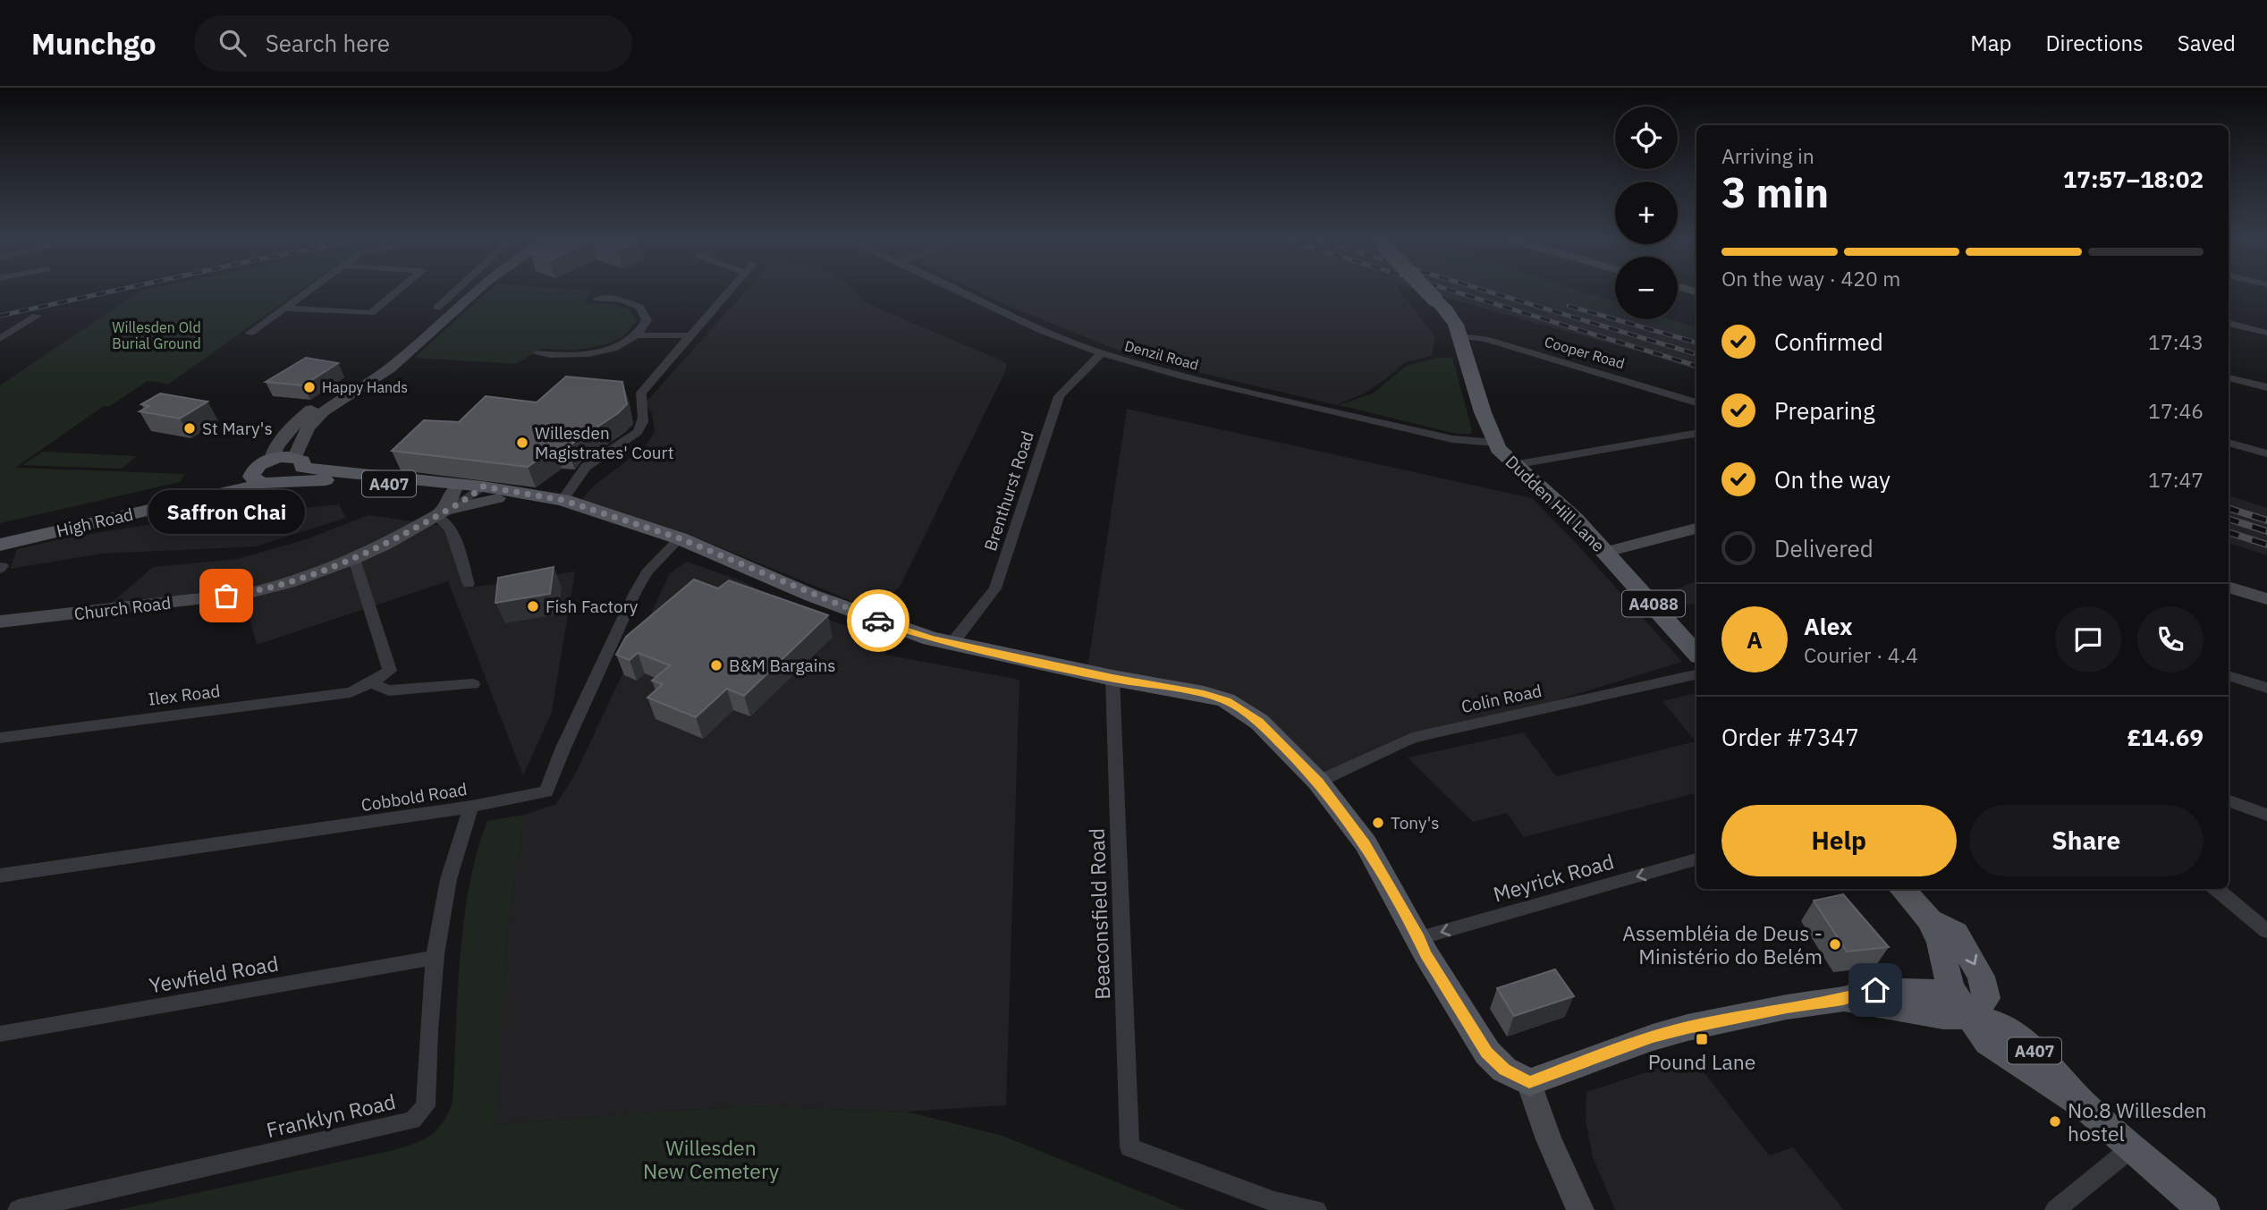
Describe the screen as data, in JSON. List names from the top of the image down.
{
  "streets": {
    "main road": [
      "A407",
      "Dudden Hill Lane",
      "High Road",
      "A4088"
    ],
    "street": [
      "Cooper Road",
      "Denzil Road",
      "Brenthurst Road",
      "Church Road",
      "Ilex Road",
      "Colin Road",
      "Cobbold Road",
      "Meyrick Road",
      "Beaconsfield Road",
      "Yewfield Road",
      "Franklyn Road"
    ]
  },
  "crossings": [
    ["Cooper Road", "Dudden Hill Lane"],
    ["Denzil Road", "Brenthurst Road"],
    ["Denzil Road", "Dudden Hill Lane"],
    ["Brenthurst Road", "High Road"],
    ["High Road", "Church Road"],
    ["High Road", "Colin Road"],
    ["High Road", "Cobbold Road"],
    ["High Road", "Meyrick Road"],
    ["High Road", "Beaconsfield Road"],
    ["Cobbold Road", "Franklyn Road"],
    ["Yewfield Road", "Franklyn Road"]
  ],
  "one_way": ["Meyrick Road"],
  "parks": ["Willesden Old Burial Ground", "Willesden New Cemetery"],
  "places": {
    "other": [
      "Happy Hands",
      "St Mary's",
      "Willesden Magistrates' Court",
      "Saffron Chai",
      "Fish Factory",
      "B&M Bargains",
      "Tony's",
      "Assembléia de Deus - Ministério do Belém",
      "No.8 Willesden hostel"
    ],
    "transit": ["Pound Lane"]
  },
  "page": {
    "header": "Munchgo",
    "search": "Search here",
    "nav": ["Map", "Directions", "Saved"],
    "map_buttons": ["+", "−"],
    "heading": ["3 min", "Arriving in", "17:57–18:02"],
    "panel": [
      "Alex",
      "Courier · 4.4",
      "Order #7347",
      "£14.69"
    ],
    "bar": "On the way · 420 m",
    "list": [
      ["Confirmed", "17:43"],
      ["Preparing", "17:46"],
      ["On the way", "17:47"],
      "Delivered"
    ],
    "bubble": "Saffron Chai",
    "round": "A",
    "buttons": ["Help", "Share"]
  }
}
